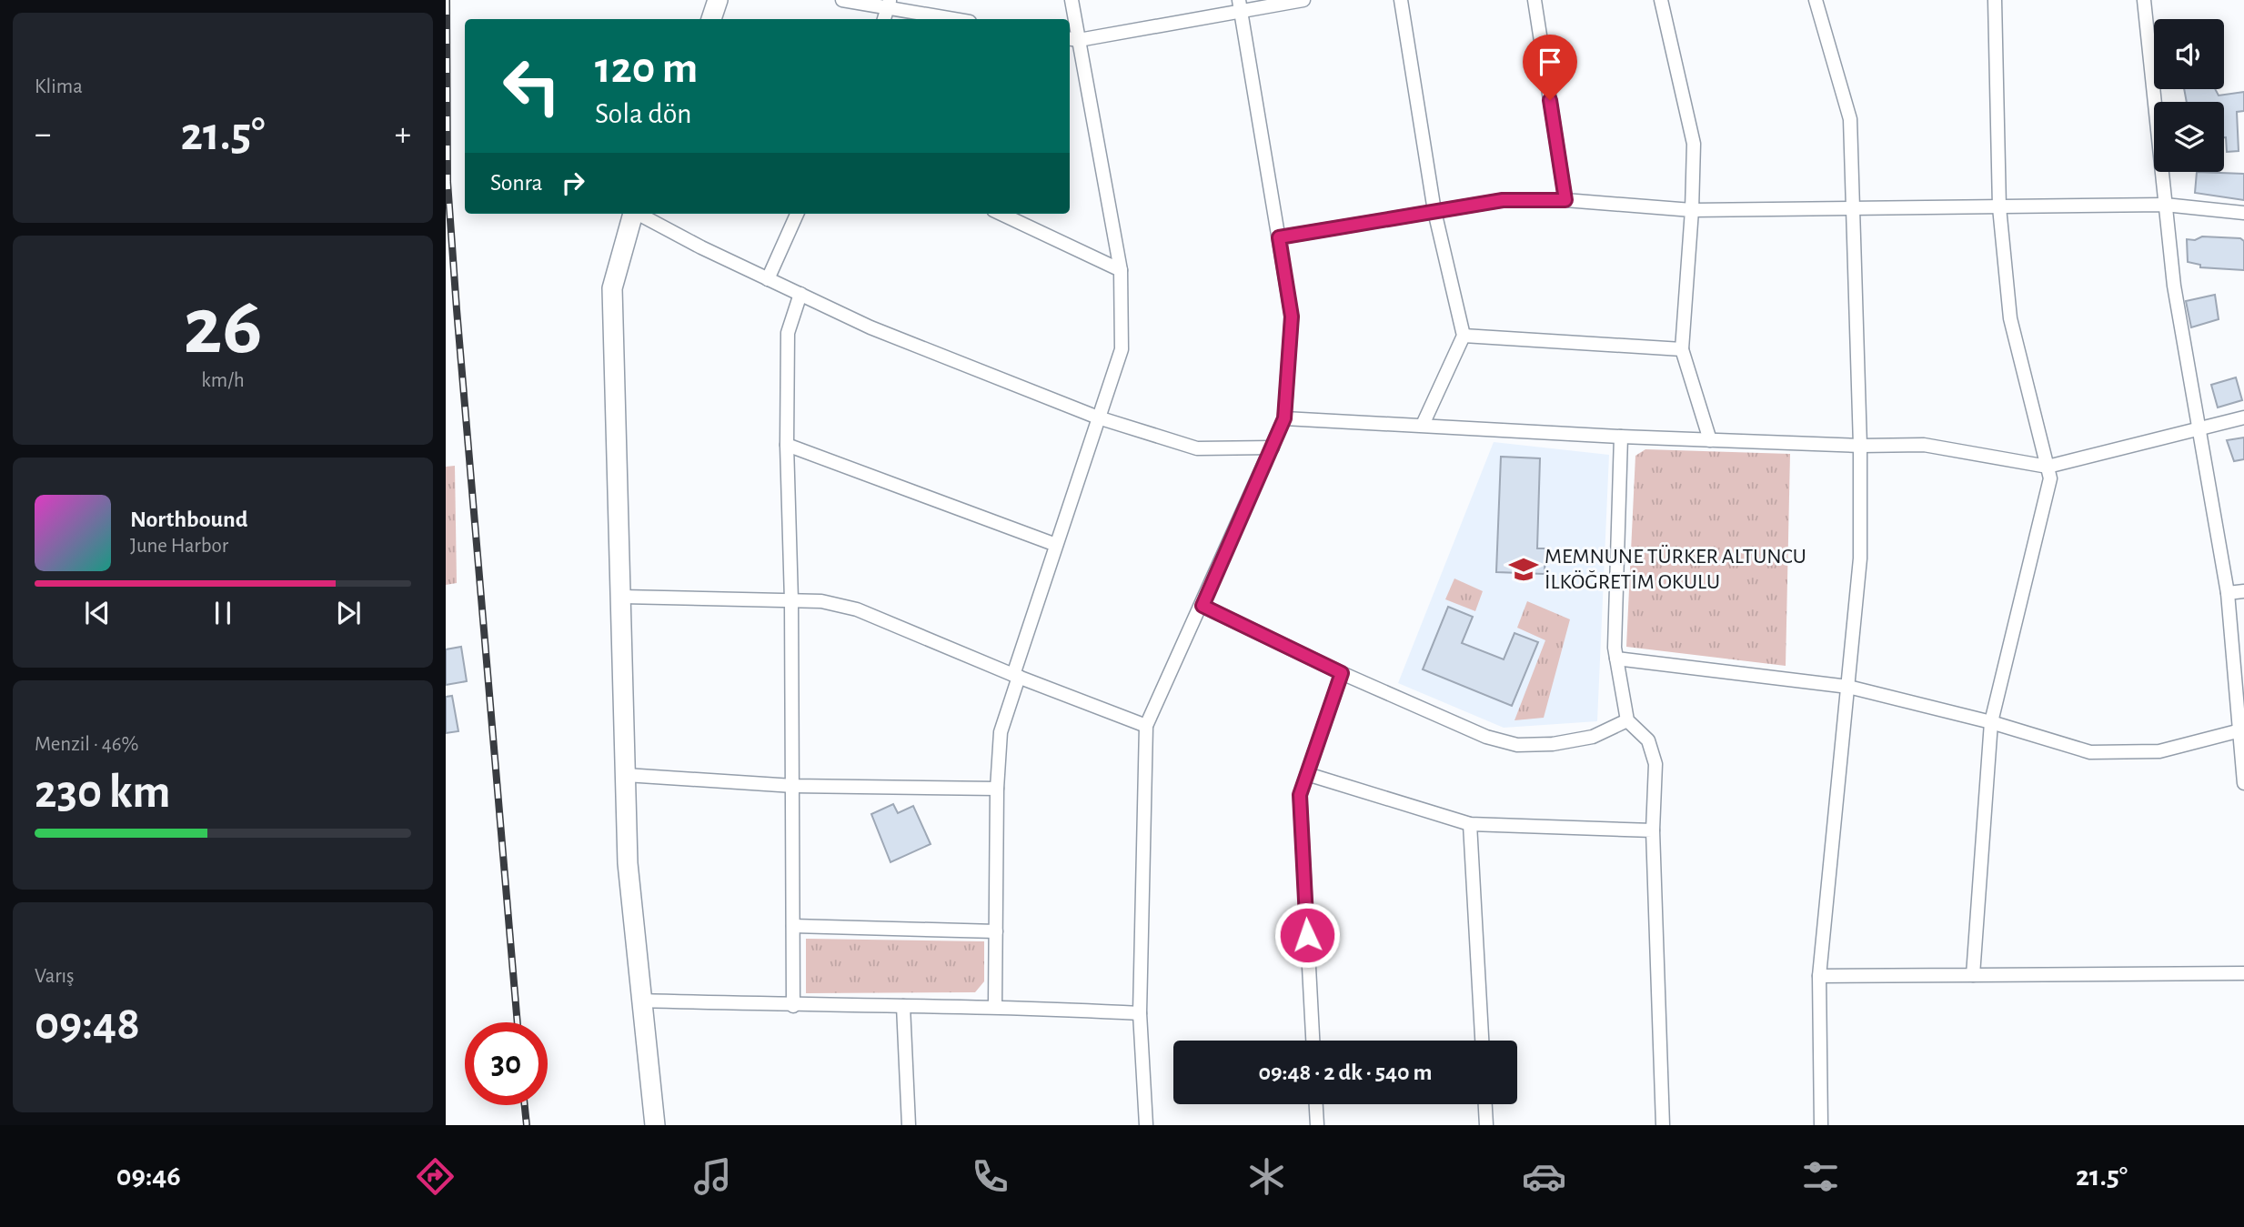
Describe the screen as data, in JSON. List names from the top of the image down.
{
  "places": {
    "school or university": ["MEMNUNE TÜRKER ALTUNCU İLKÖĞRETİM OKULU"]
  },
  "page": {
    "tile": [
      "Klima",
      ["26", "km/h"],
      ["Menzil · 46%", "230 km"],
      ["Varış", "09:48"]
    ],
    "turn": ["120 m", "Sola dön"],
    "heat": ["−", "21.5°", "+"],
    "then": "Sonra",
    "song": ["Northbound", "June Harbor"],
    "limit": "30",
    "trip": "09:48 · 2 dk · 540 m",
    "tabs": ["09:46", "21.5°"]
  }
}
